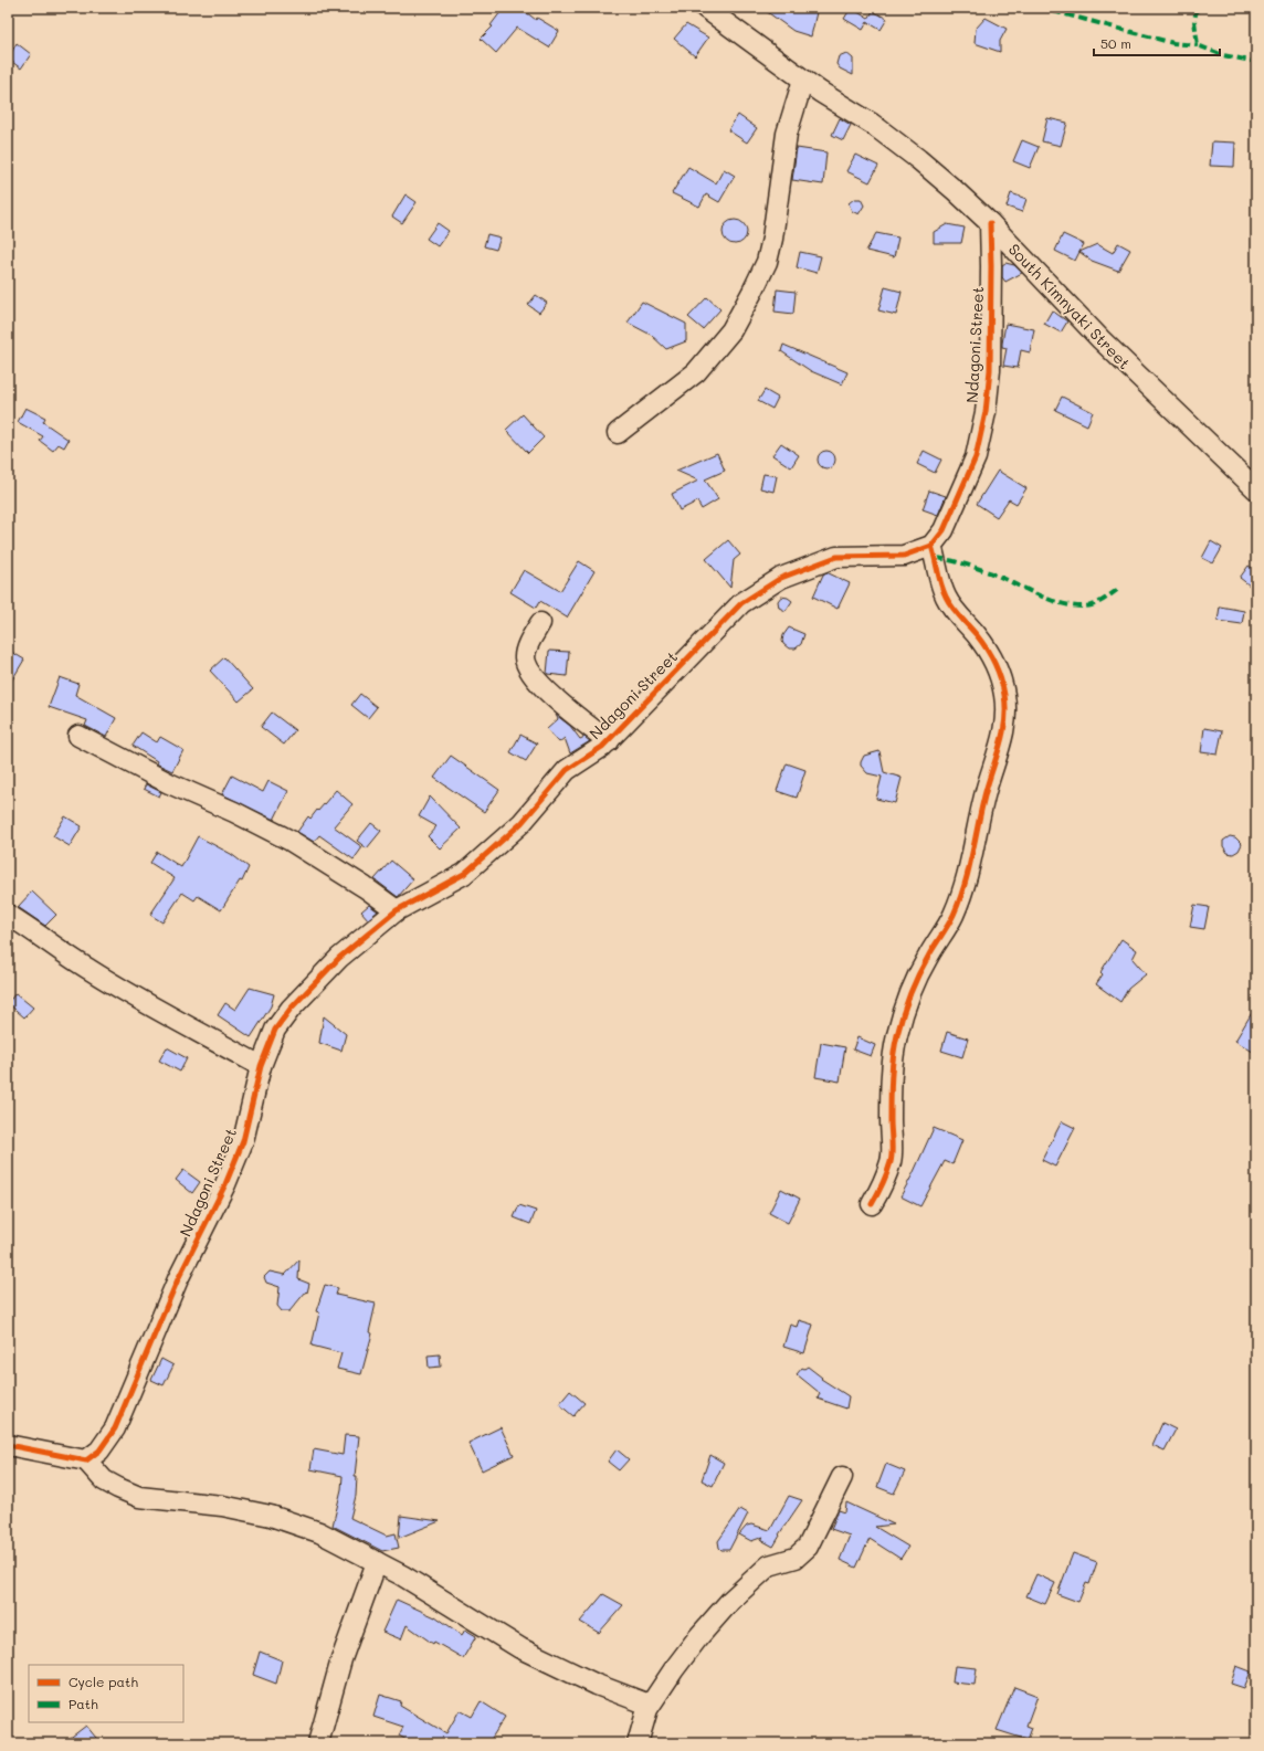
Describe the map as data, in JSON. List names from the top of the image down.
{
  "streets": {
    "street": ["South Kimnyaki Street", "Ndagoni Street"]
  },
  "crossings": [
    ["South Kimnyaki Street", "Ndagoni Street"]
  ],
  "legend": ["Cycle path", "Path"],
  "scale_bar": "50 m"
}
